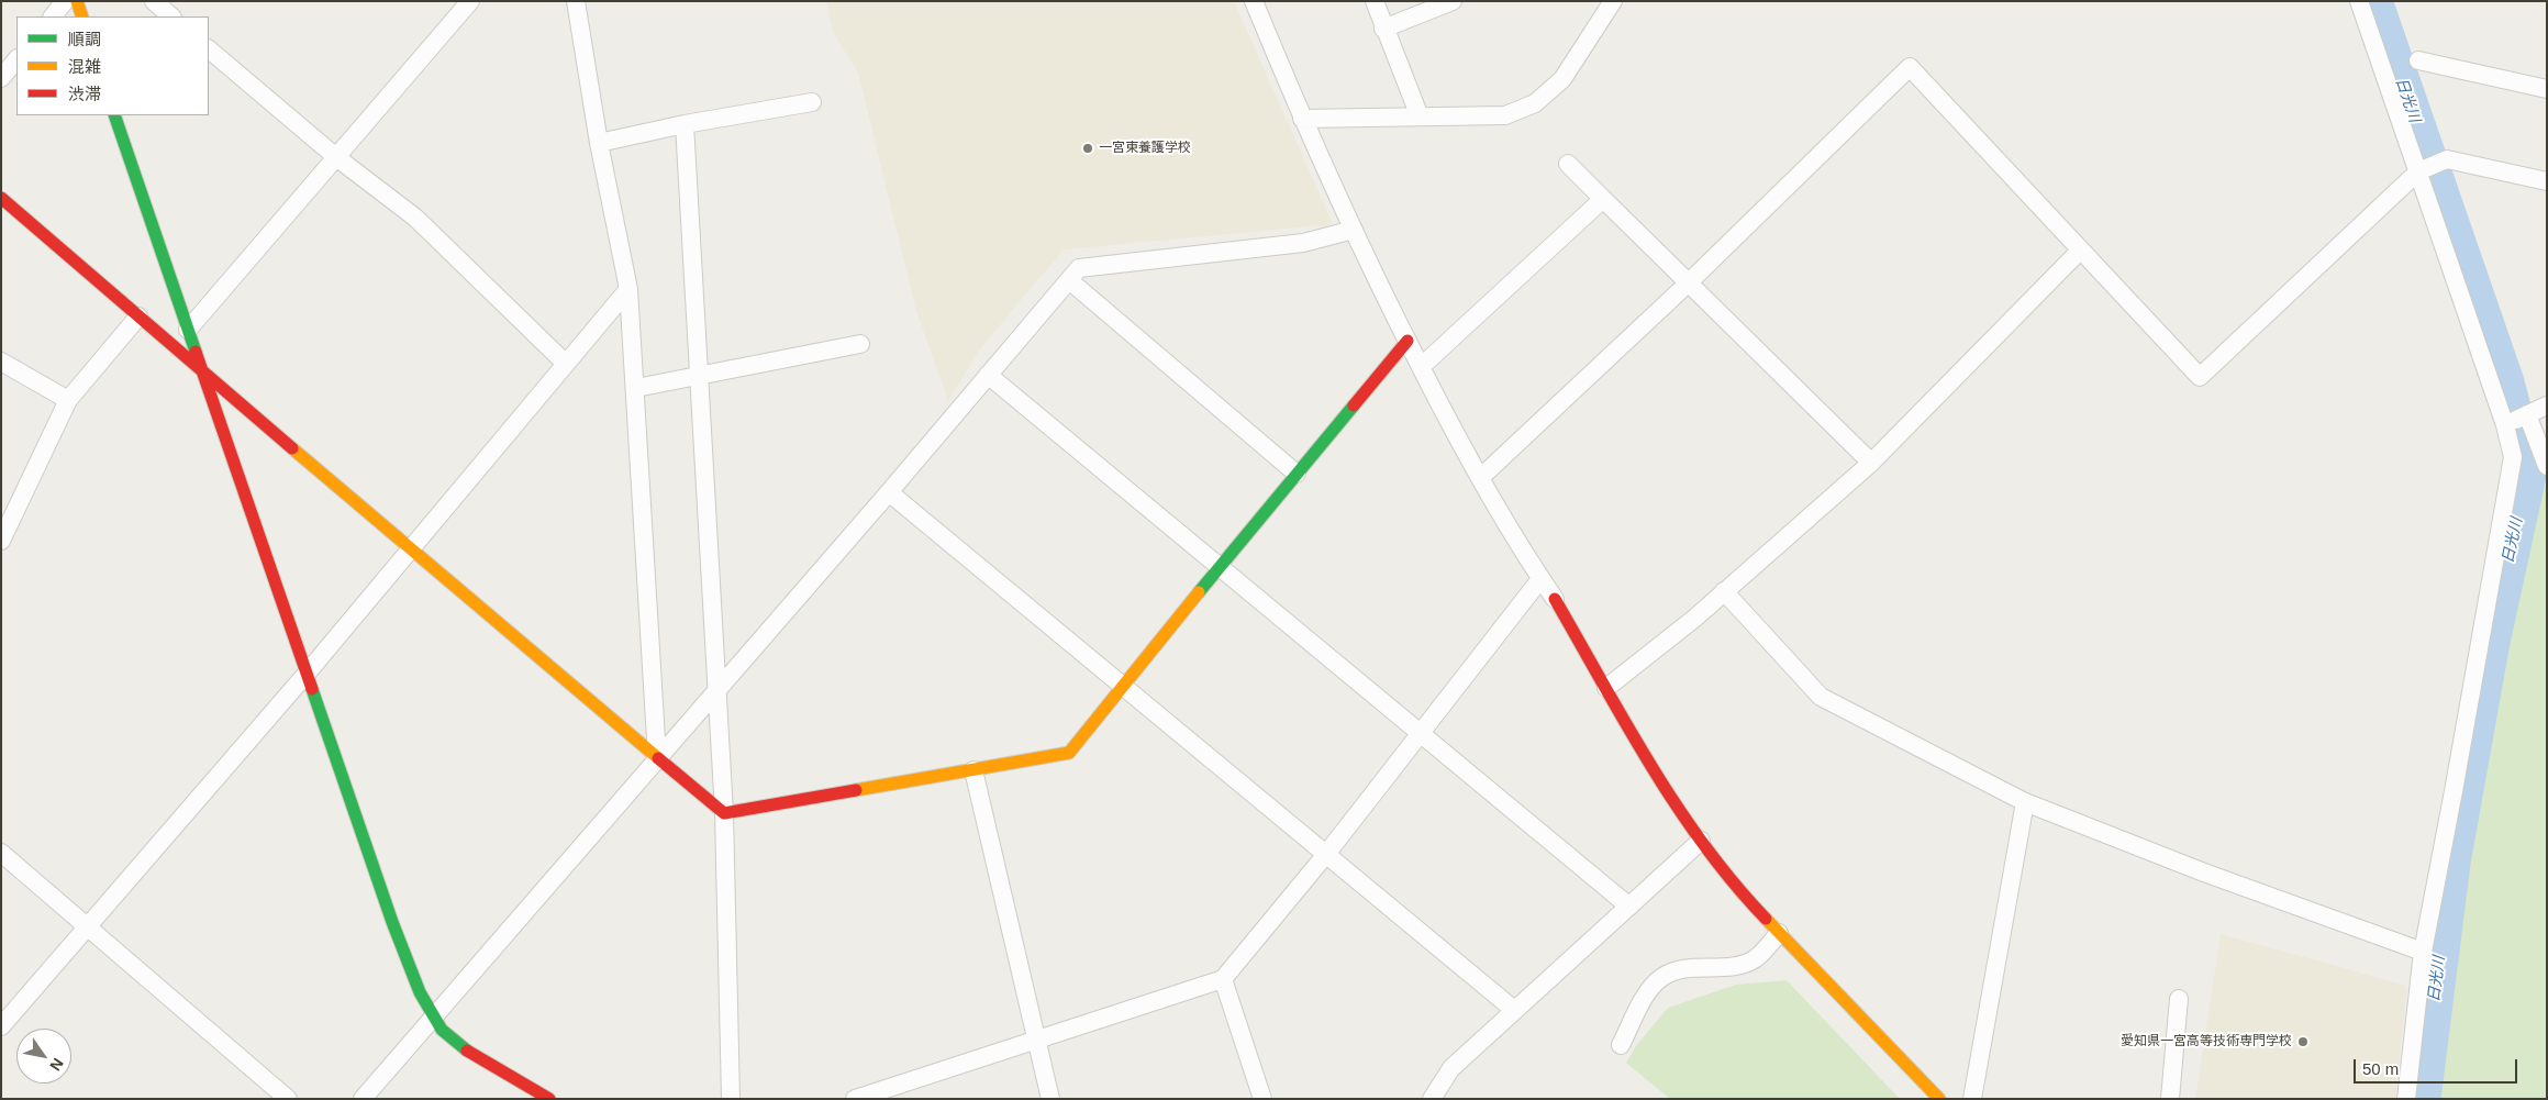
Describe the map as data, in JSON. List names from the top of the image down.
{
  "water": ["日光川"],
  "places": ["一宮東養護学校", "愛知県一宮高等技術専門学校"],
  "legend": ["順調", "混雑", "渋滞"],
  "scale_bar": "50 m",
  "north": "bottom right"
}
